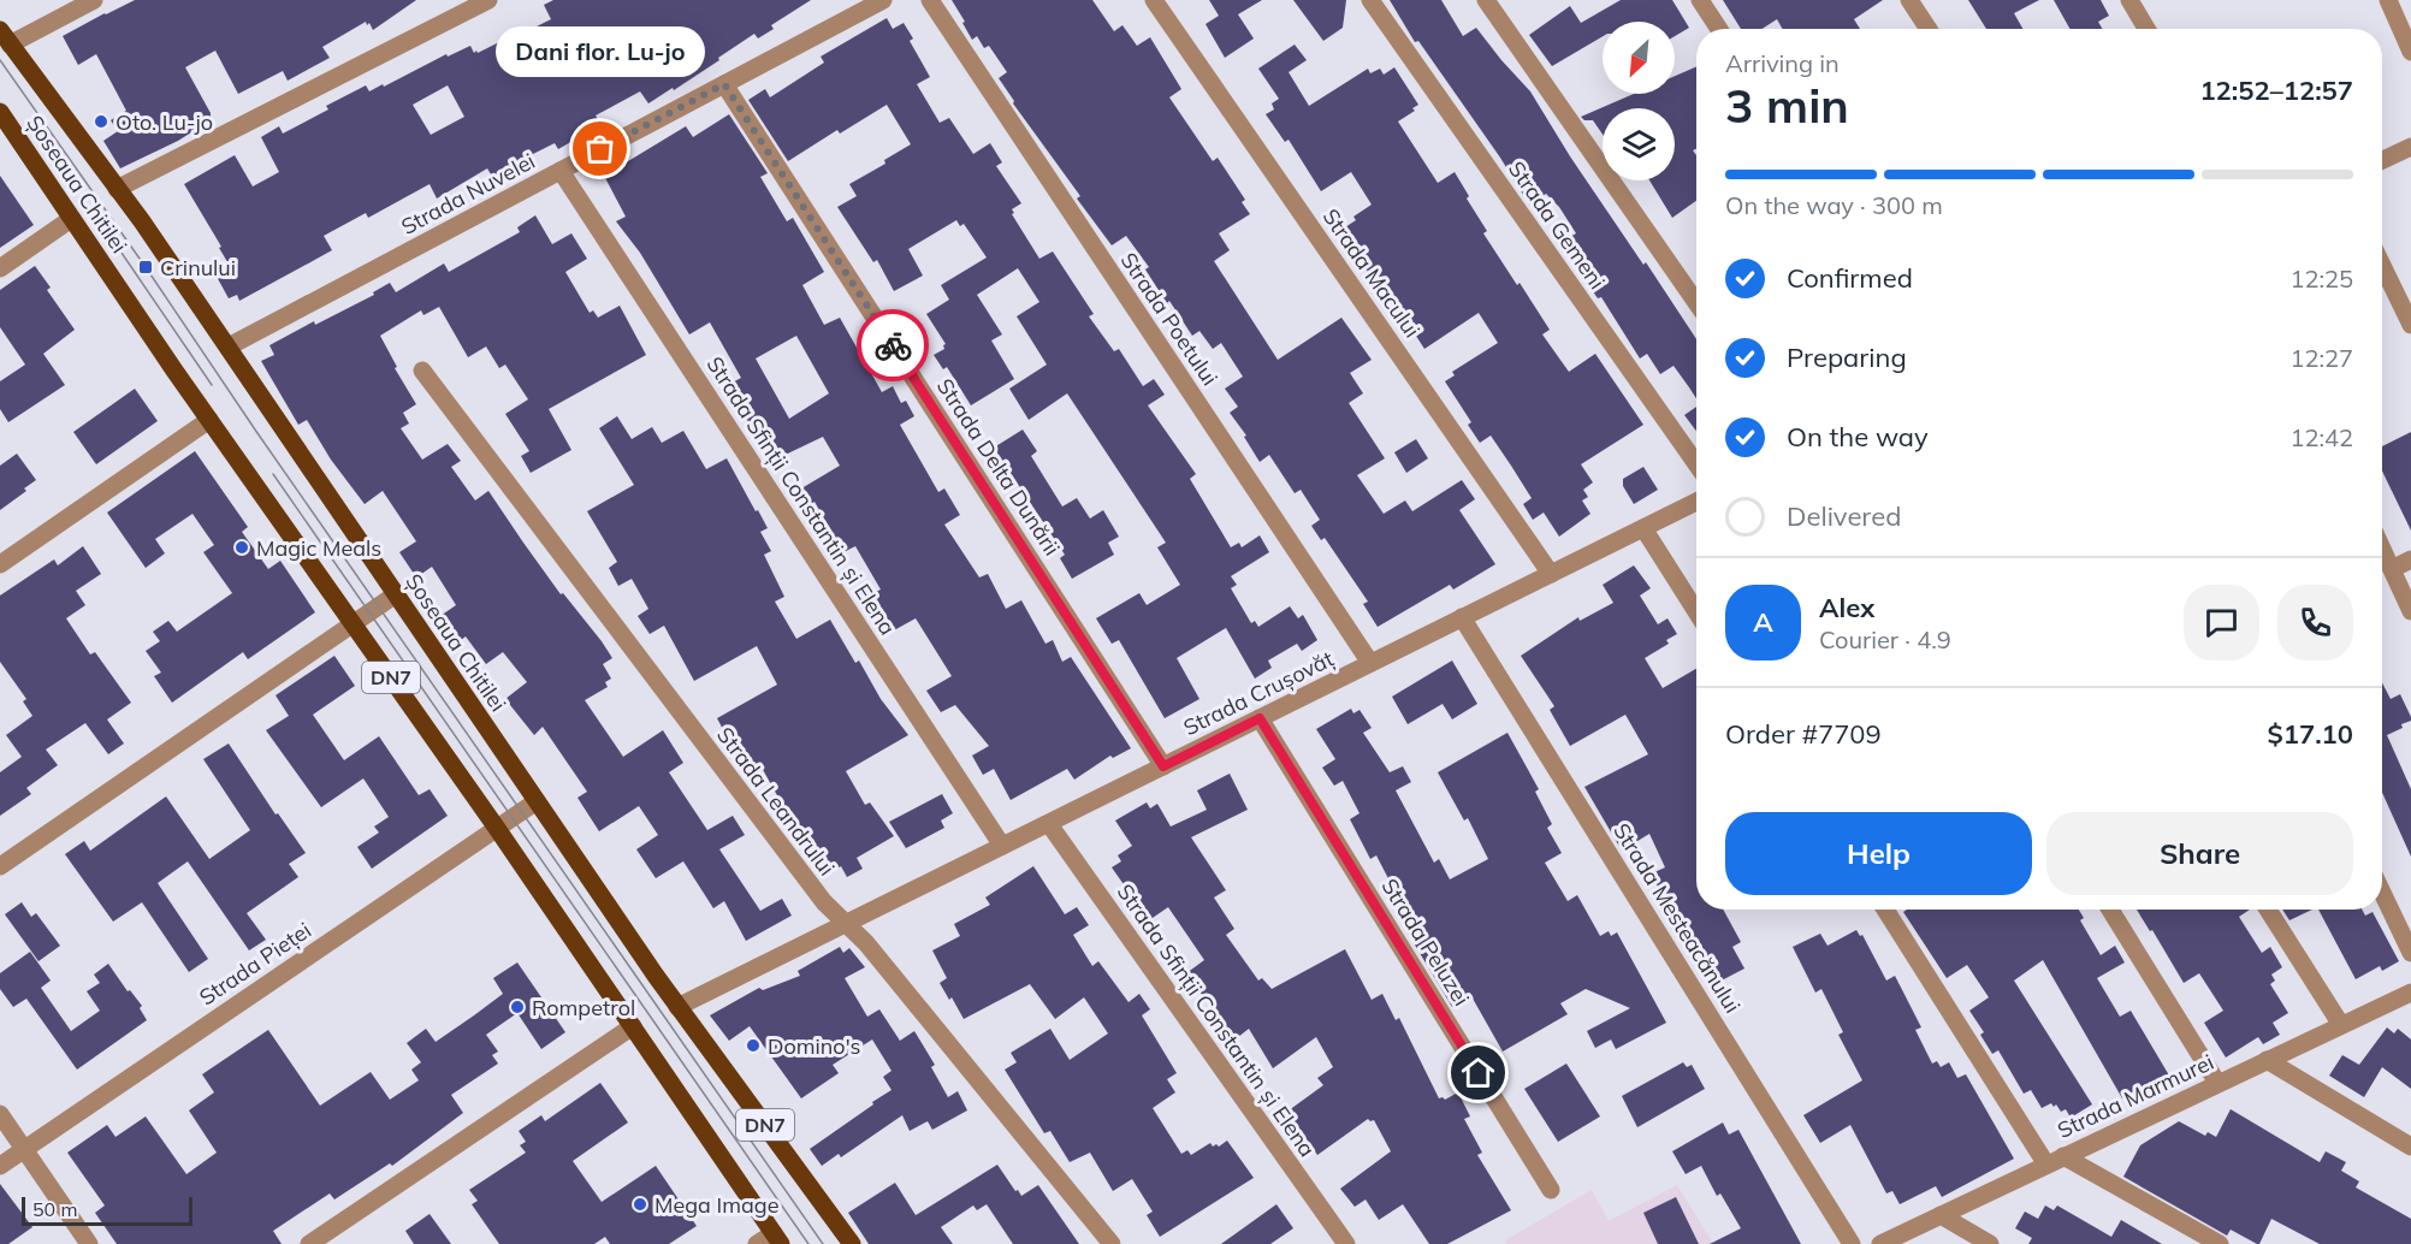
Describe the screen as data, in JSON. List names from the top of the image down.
{
  "streets": {
    "main road": ["Șoseaua Chitilei", "DN7"],
    "street": [
      "Strada Nuvelei",
      "Strada Gemeni",
      "Strada Macului",
      "Strada Poetului",
      "Strada Delta Dunării",
      "Strada Sfinții Constantin și Elena",
      "Strada Crușovăț",
      "Strada Leandrului",
      "Strada Mesteacănului",
      "Strada Peluzei",
      "Strada Pieței",
      "Strada Marmurei"
    ]
  },
  "crossings": [
    ["Șoseaua Chitilei", "Strada Nuvelei"],
    ["Șoseaua Chitilei", "Strada Crușovăț"],
    ["Șoseaua Chitilei", "Strada Pieței"],
    ["Strada Nuvelei", "Strada Delta Dunării"],
    ["Strada Nuvelei", "Strada Sfinții Constantin și Elena"],
    ["Strada Macului", "Strada Crușovăț"],
    ["Strada Poetului", "Strada Crușovăț"],
    ["Strada Delta Dunării", "Strada Crușovăț"],
    ["Strada Sfinții Constantin și Elena", "Strada Crușovăț"],
    ["Strada Crușovăț", "Strada Leandrului"],
    ["Strada Crușovăț", "Strada Mesteacănului"],
    ["Strada Crușovăț", "Strada Peluzei"]
  ],
  "places": {
    "other": [
      "Oto. Lu-jo",
      "Dani flor. Lu-jo",
      "Magic Meals",
      "Rompetrol",
      "Domino's",
      "Mega Image"
    ],
    "transit": ["Crinului"]
  },
  "scale_bar": "50 m",
  "north": "bottom left",
  "page": {
    "bubble": "Dani flor. Lu-jo",
    "heading": ["3 min", "Arriving in", "12:52–12:57"],
    "panel": [
      "Alex",
      "Courier · 4.9",
      "Order #7709",
      "$17.10"
    ],
    "bar": "On the way · 300 m",
    "list": [
      ["Confirmed", "12:25"],
      ["Preparing", "12:27"],
      ["On the way", "12:42"],
      "Delivered"
    ],
    "round": "A",
    "buttons": ["Help", "Share"],
    "scale": "50 m"
  }
}
